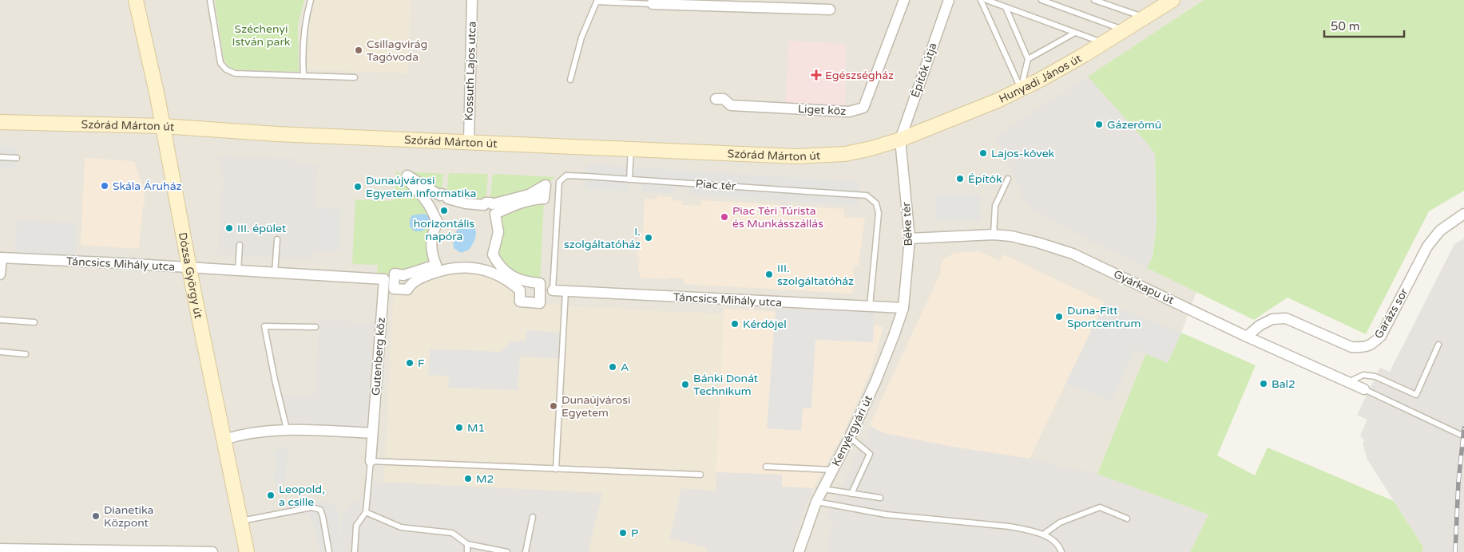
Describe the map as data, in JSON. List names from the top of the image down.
{
  "streets": {
    "street": [
      "Építők útja",
      "Kossuth Lajos utca",
      "Hunyadi János út",
      "Liget köz",
      "Szórád Márton út",
      "Béke tér",
      "Táncsics Mihály utca",
      "Dózsa György út",
      "Gyárkapu út",
      "Garázs sor",
      "Gutenberg köz",
      "Kenyérgyári út"
    ],
    "lane": ["Piac tér"]
  },
  "crossings": [
    ["Építők útja", "Hunyadi János út"],
    ["Építők útja", "Szórád Márton út"],
    ["Építők útja", "Béke tér"],
    ["Kossuth Lajos utca", "Szórád Márton út"],
    ["Hunyadi János út", "Szórád Márton út"],
    ["Hunyadi János út", "Béke tér"],
    ["Szórád Márton út", "Béke tér"],
    ["Szórád Márton út", "Dózsa György út"],
    ["Piac tér", "Táncsics Mihály utca"],
    ["Béke tér", "Táncsics Mihály utca"],
    ["Béke tér", "Gyárkapu út"],
    ["Béke tér", "Kenyérgyári út"],
    ["Táncsics Mihály utca", "Dózsa György út"],
    ["Táncsics Mihály utca", "Gutenberg köz"],
    ["Táncsics Mihály utca", "Kenyérgyári út"],
    ["Gyárkapu út", "Garázs sor"]
  ],
  "parks": ["Széchenyi István park"],
  "places": {
    "other": [
      "Csillagvirág Tagóvoda",
      "Gázerőmű",
      "Lajos-kővek",
      "Építők",
      "Skála Áruház",
      "Dunaújvárosi Egyetem Informatika",
      "horizontális napóra",
      "Piac Téri Túrista és Munkásszállás",
      "III. épület",
      "I. szolgáltatóház",
      "III. szolgáltatóház",
      "Duna-Fitt Sportcentrum",
      "Kérdőjel",
      "F",
      "A",
      "Bal2",
      "Bánki Donát Technikum",
      "Dunaújvárosi Egyetem",
      "M1",
      "M2",
      "Leopold, a csille",
      "Dianetika Központ",
      "P"
    ],
    "health": ["Egészségház"]
  },
  "scale_bar": "50 m"
}
